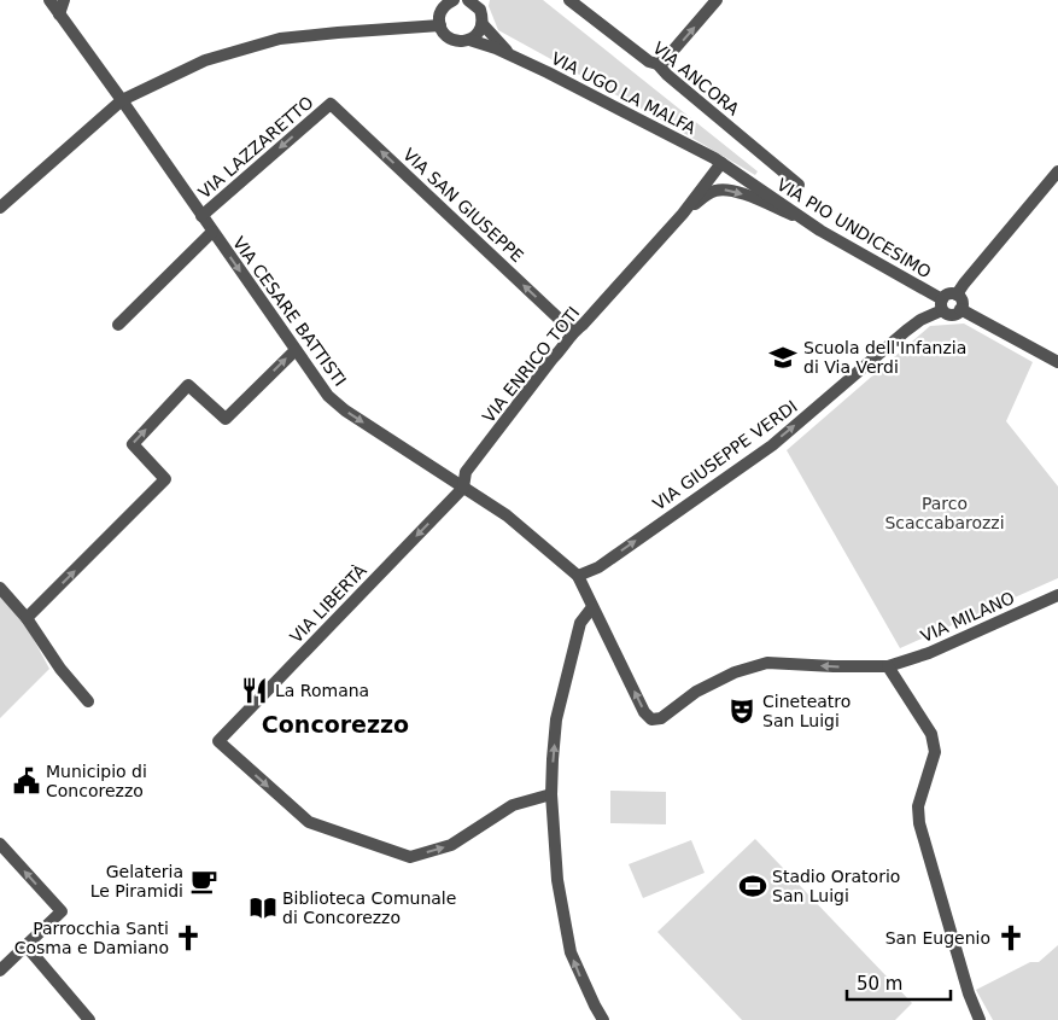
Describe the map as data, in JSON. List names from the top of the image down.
{
  "streets": {
    "street": [
      "VIA ANCORA",
      "VIA UGO LA MALFA",
      "VIA LAZZARETTO",
      "VIA SAN GIUSEPPE",
      "VIA PIO UNDICESIMO",
      "VIA CESARE BATTISTI",
      "VIA ENRICO TOTI",
      "VIA GIUSEPPE VERDI",
      "VIA LIBERTÀ",
      "VIA MILANO"
    ]
  },
  "crossings": [
    ["VIA UGO LA MALFA", "VIA PIO UNDICESIMO"],
    ["VIA UGO LA MALFA", "VIA ENRICO TOTI"],
    ["VIA LAZZARETTO", "VIA SAN GIUSEPPE"],
    ["VIA LAZZARETTO", "VIA CESARE BATTISTI"],
    ["VIA SAN GIUSEPPE", "VIA ENRICO TOTI"],
    ["VIA PIO UNDICESIMO", "VIA ENRICO TOTI"],
    ["VIA PIO UNDICESIMO", "VIA GIUSEPPE VERDI"],
    ["VIA CESARE BATTISTI", "VIA ENRICO TOTI"],
    ["VIA CESARE BATTISTI", "VIA GIUSEPPE VERDI"],
    ["VIA CESARE BATTISTI", "VIA LIBERTÀ"],
    ["VIA ENRICO TOTI", "VIA LIBERTÀ"]
  ],
  "one_way": [
    "VIA LAZZARETTO",
    "VIA SAN GIUSEPPE",
    "VIA CESARE BATTISTI",
    "VIA GIUSEPPE VERDI"
  ],
  "districts": ["Concorezzo"],
  "parks": ["Parco Scaccabarozzi"],
  "places": {
    "school or university": ["Scuola dell'Infanzia di Via Verdi"],
    "restaurant": ["La Romana"],
    "theatre": ["Cineteatro San Luigi"],
    "public building": ["Municipio di Concorezzo"],
    "cafe": ["Gelateria Le Piramidi"],
    "sports": ["Stadio Oratorio San Luigi"],
    "library": ["Biblioteca Comunale di Concorezzo"],
    "church": ["Parrocchia Santi Cosma e Damiano", "San Eugenio"]
  },
  "scale_bar": "50 m"
}
